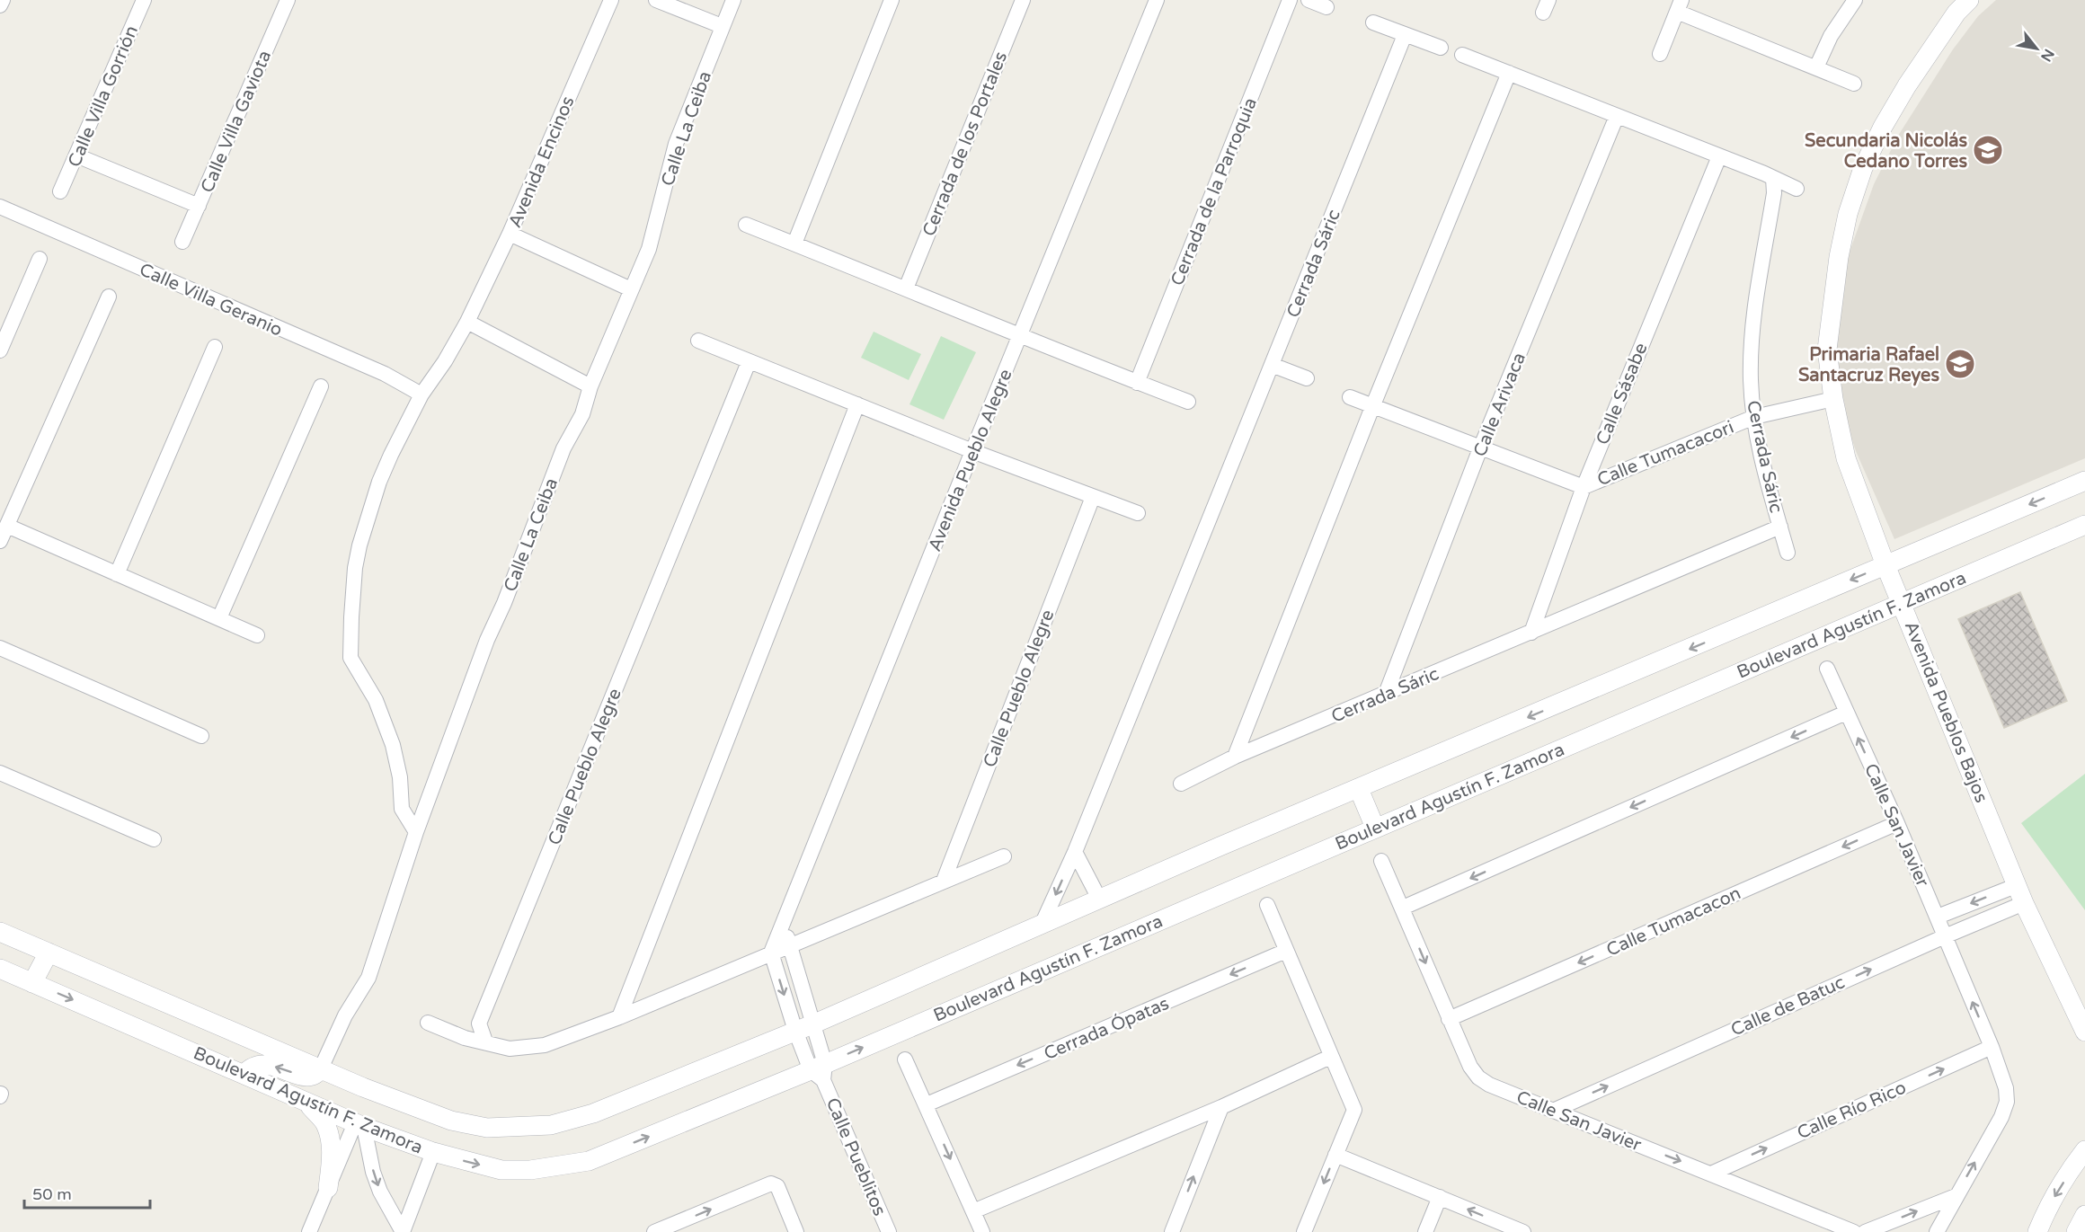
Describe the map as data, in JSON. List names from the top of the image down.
{
  "streets": {
    "street": [
      "Calle Villa Gorrión",
      "Calle Villa Gaviota",
      "Calle La Ceiba",
      "Cerrada de los Portales",
      "Avenida Encinos",
      "Cerrada de la Parroquia",
      "Cerrada Sáric",
      "Calle Villa Geranio",
      "Calle Sásabe",
      "Calle Arivaca",
      "Calle Tumacacori",
      "Avenida Pueblo Alegre",
      "Boulevard Agustín F. Zamora",
      "Calle Pueblo Alegre",
      "Avenida Pueblos Bajos",
      "Calle San Javier",
      "Calle Tumacacon",
      "Calle de Batuc",
      "Cerrada Ópatas",
      "Calle Río Rico",
      "Calle Pueblitos"
    ]
  },
  "crossings": [
    ["Calle La Ceiba", "Avenida Encinos"],
    ["Calle La Ceiba", "Boulevard Agustín F. Zamora"],
    ["Avenida Encinos", "Calle Villa Geranio"],
    ["Cerrada Sáric", "Calle Sásabe"],
    ["Cerrada Sáric", "Calle Arivaca"],
    ["Cerrada Sáric", "Calle Tumacacori"],
    ["Cerrada Sáric", "Boulevard Agustín F. Zamora"],
    ["Calle Sásabe", "Calle Tumacacori"],
    ["Calle Arivaca", "Calle Tumacacori"],
    ["Calle Tumacacori", "Avenida Pueblos Bajos"],
    ["Avenida Pueblo Alegre", "Boulevard Agustín F. Zamora"],
    ["Avenida Pueblo Alegre", "Calle Pueblitos"],
    ["Boulevard Agustín F. Zamora", "Avenida Pueblos Bajos"],
    ["Boulevard Agustín F. Zamora", "Calle Pueblitos"],
    ["Avenida Pueblos Bajos", "Calle de Batuc"],
    ["Calle San Javier", "Calle Tumacacon"],
    ["Calle San Javier", "Calle de Batuc"],
    ["Calle San Javier", "Calle Río Rico"]
  ],
  "one_way": ["Calle de Batuc"],
  "places": {
    "school or university": ["Secundaria Nicolás Cedano Torres", "Primaria Rafael Santacruz Reyes"]
  },
  "scale_bar": "50 m",
  "north": "bottom right"
}
